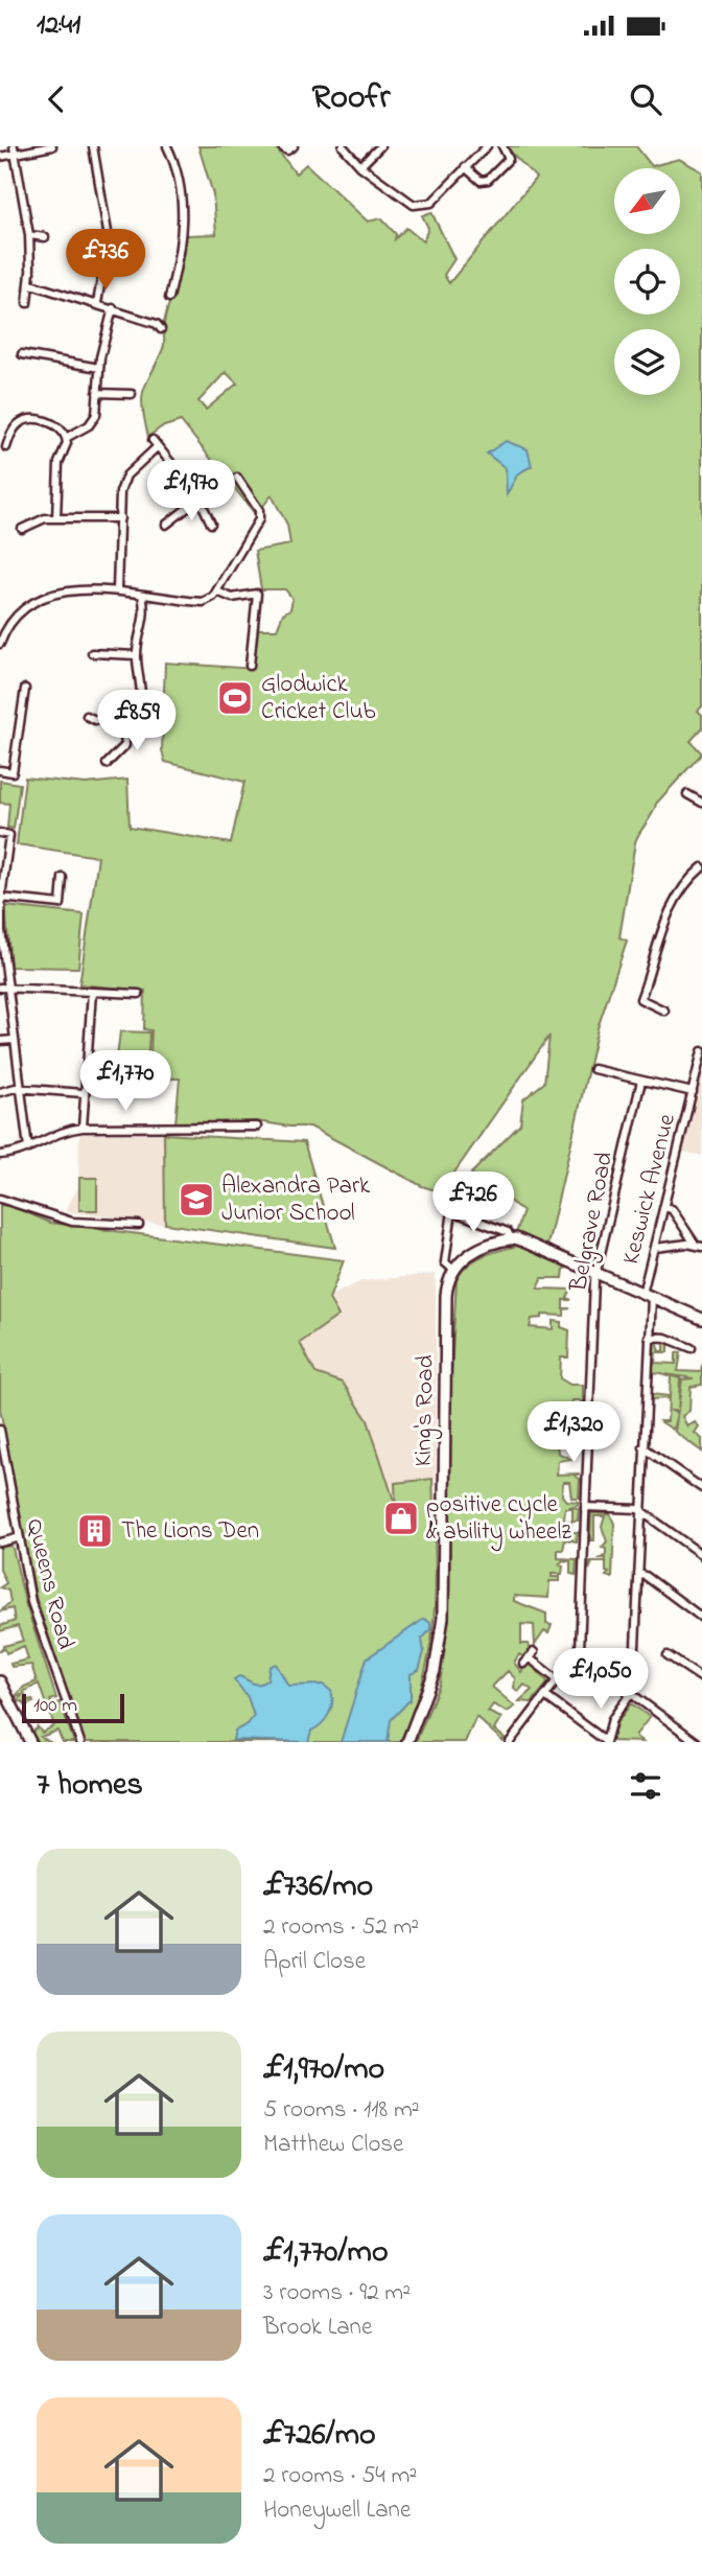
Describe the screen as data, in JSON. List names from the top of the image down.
{
  "streets": {
    "street": [
      "Keswick Avenue",
      "Belgrave Road",
      "King's Road",
      "Queens Road"
    ]
  },
  "places": {
    "sports": ["Glodwick Cricket Club"],
    "school or university": ["Alexandra Park Junior School"],
    "shop": ["positive cycle & ability wheelz"],
    "building": ["The Lions Den"]
  },
  "scale_bar": "100 m",
  "north": "bottom left",
  "page": {
    "status": "12:41",
    "header": "Roofr",
    "price": [
      "£736",
      "£1,970",
      "£859",
      "£1,770",
      "£726",
      "£1,320",
      "£1,050"
    ],
    "scale": "100 m",
    "heading": "7 homes",
    "list": [
      {
        "name": "£736/mo",
        "note": "2 rooms · 52 m² · April Close"
      },
      {
        "name": "£1,970/mo",
        "note": "5 rooms · 118 m² · Matthew Close"
      },
      {
        "name": "£1,770/mo",
        "note": "3 rooms · 92 m² · Brook Lane"
      },
      {
        "name": "£726/mo",
        "note": "2 rooms · 54 m² · Honeywell Lane"
      }
    ]
  }
}
